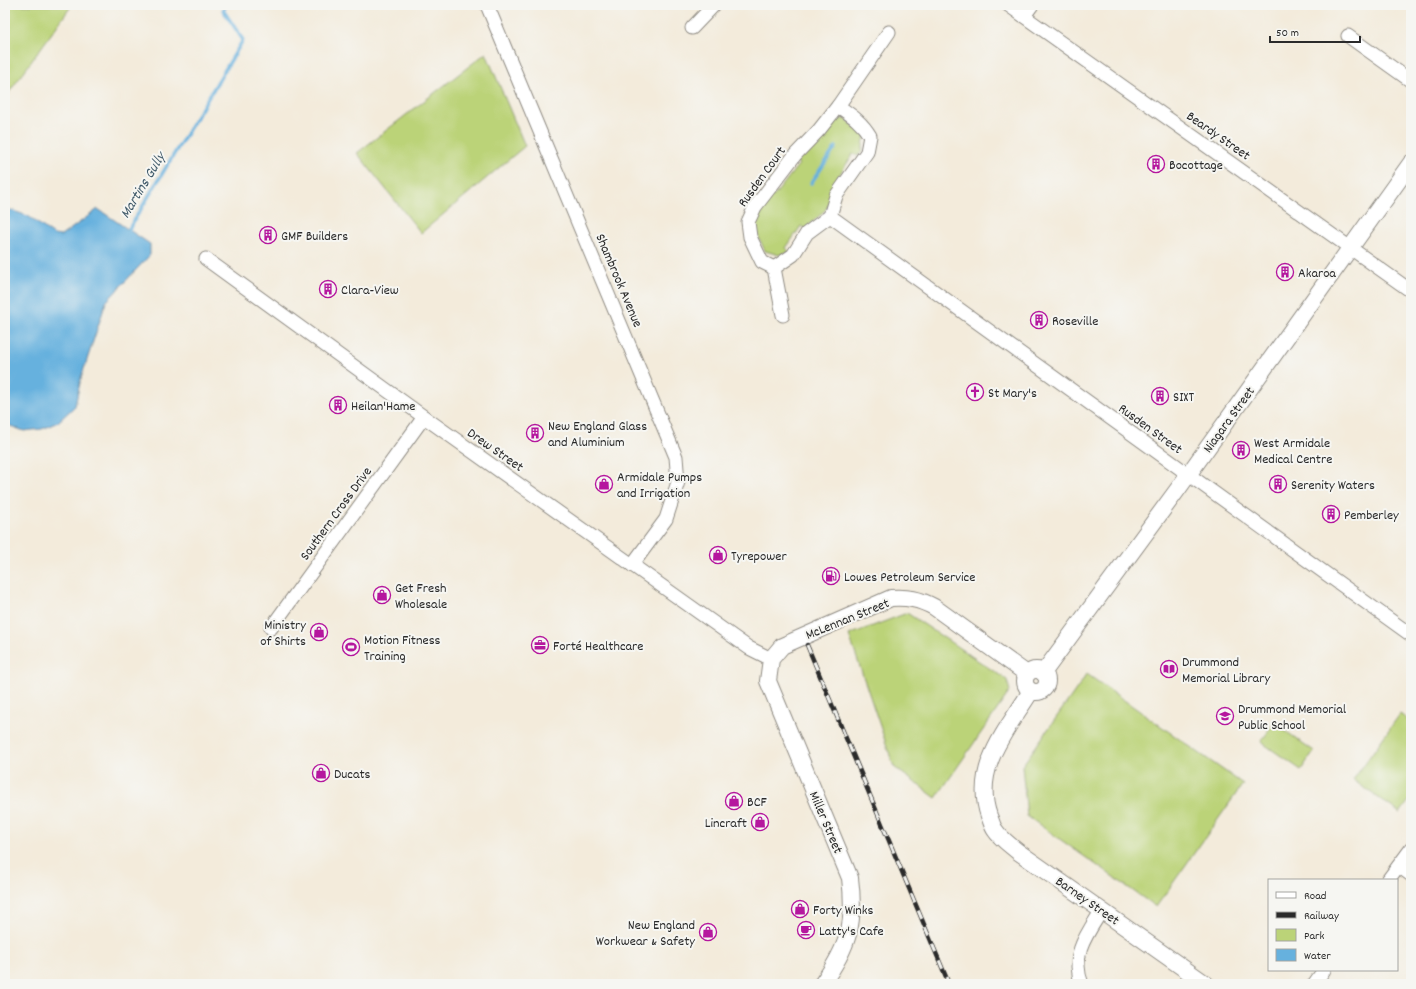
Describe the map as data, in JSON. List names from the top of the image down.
{
  "streets": {
    "street": [
      "Beardy Street",
      "Rusden Court",
      "Shambrook Avenue",
      "Niagara Street",
      "Rusden Street",
      "Drew Street",
      "Southern Cross Drive",
      "McLennan Street",
      "Miller Street",
      "Barney Street"
    ]
  },
  "crossings": [
    ["Beardy Street", "Niagara Street"],
    ["Shambrook Avenue", "Drew Street"],
    ["Niagara Street", "Rusden Street"],
    ["Niagara Street", "McLennan Street"],
    ["Niagara Street", "Barney Street"],
    ["Drew Street", "Southern Cross Drive"],
    ["Drew Street", "McLennan Street"],
    ["Drew Street", "Miller Street"],
    ["McLennan Street", "Miller Street"]
  ],
  "water": ["Martins Gully"],
  "places": {
    "building": [
      "Bocottage",
      "GMF Builders",
      "Akaroa",
      "Clara-View",
      "Roseville",
      "SIXT",
      "Heilan'Hame",
      "New England Glass and Aluminium",
      "West Armidale Medical Centre",
      "Serenity Waters",
      "Pemberley"
    ],
    "church": ["St Mary's"],
    "shop": [
      "Armidale Pumps and Irrigation",
      "Tyrepower",
      "Get Fresh Wholesale",
      "Ministry of Shirts",
      "Ducats",
      "BCF",
      "Lincraft",
      "Forty Winks",
      "New England Workwear & Safety"
    ],
    "fuel station": ["Lowes Petroleum Service"],
    "office": ["Forté Healthcare"],
    "sports": ["Motion Fitness Training"],
    "library": ["Drummond Memorial Library"],
    "school or university": ["Drummond Memorial Public School"],
    "cafe": ["Latty's Cafe"]
  },
  "legend": [
    "Road",
    "Railway",
    "Park",
    "Water"
  ],
  "scale_bar": "50 m"
}
